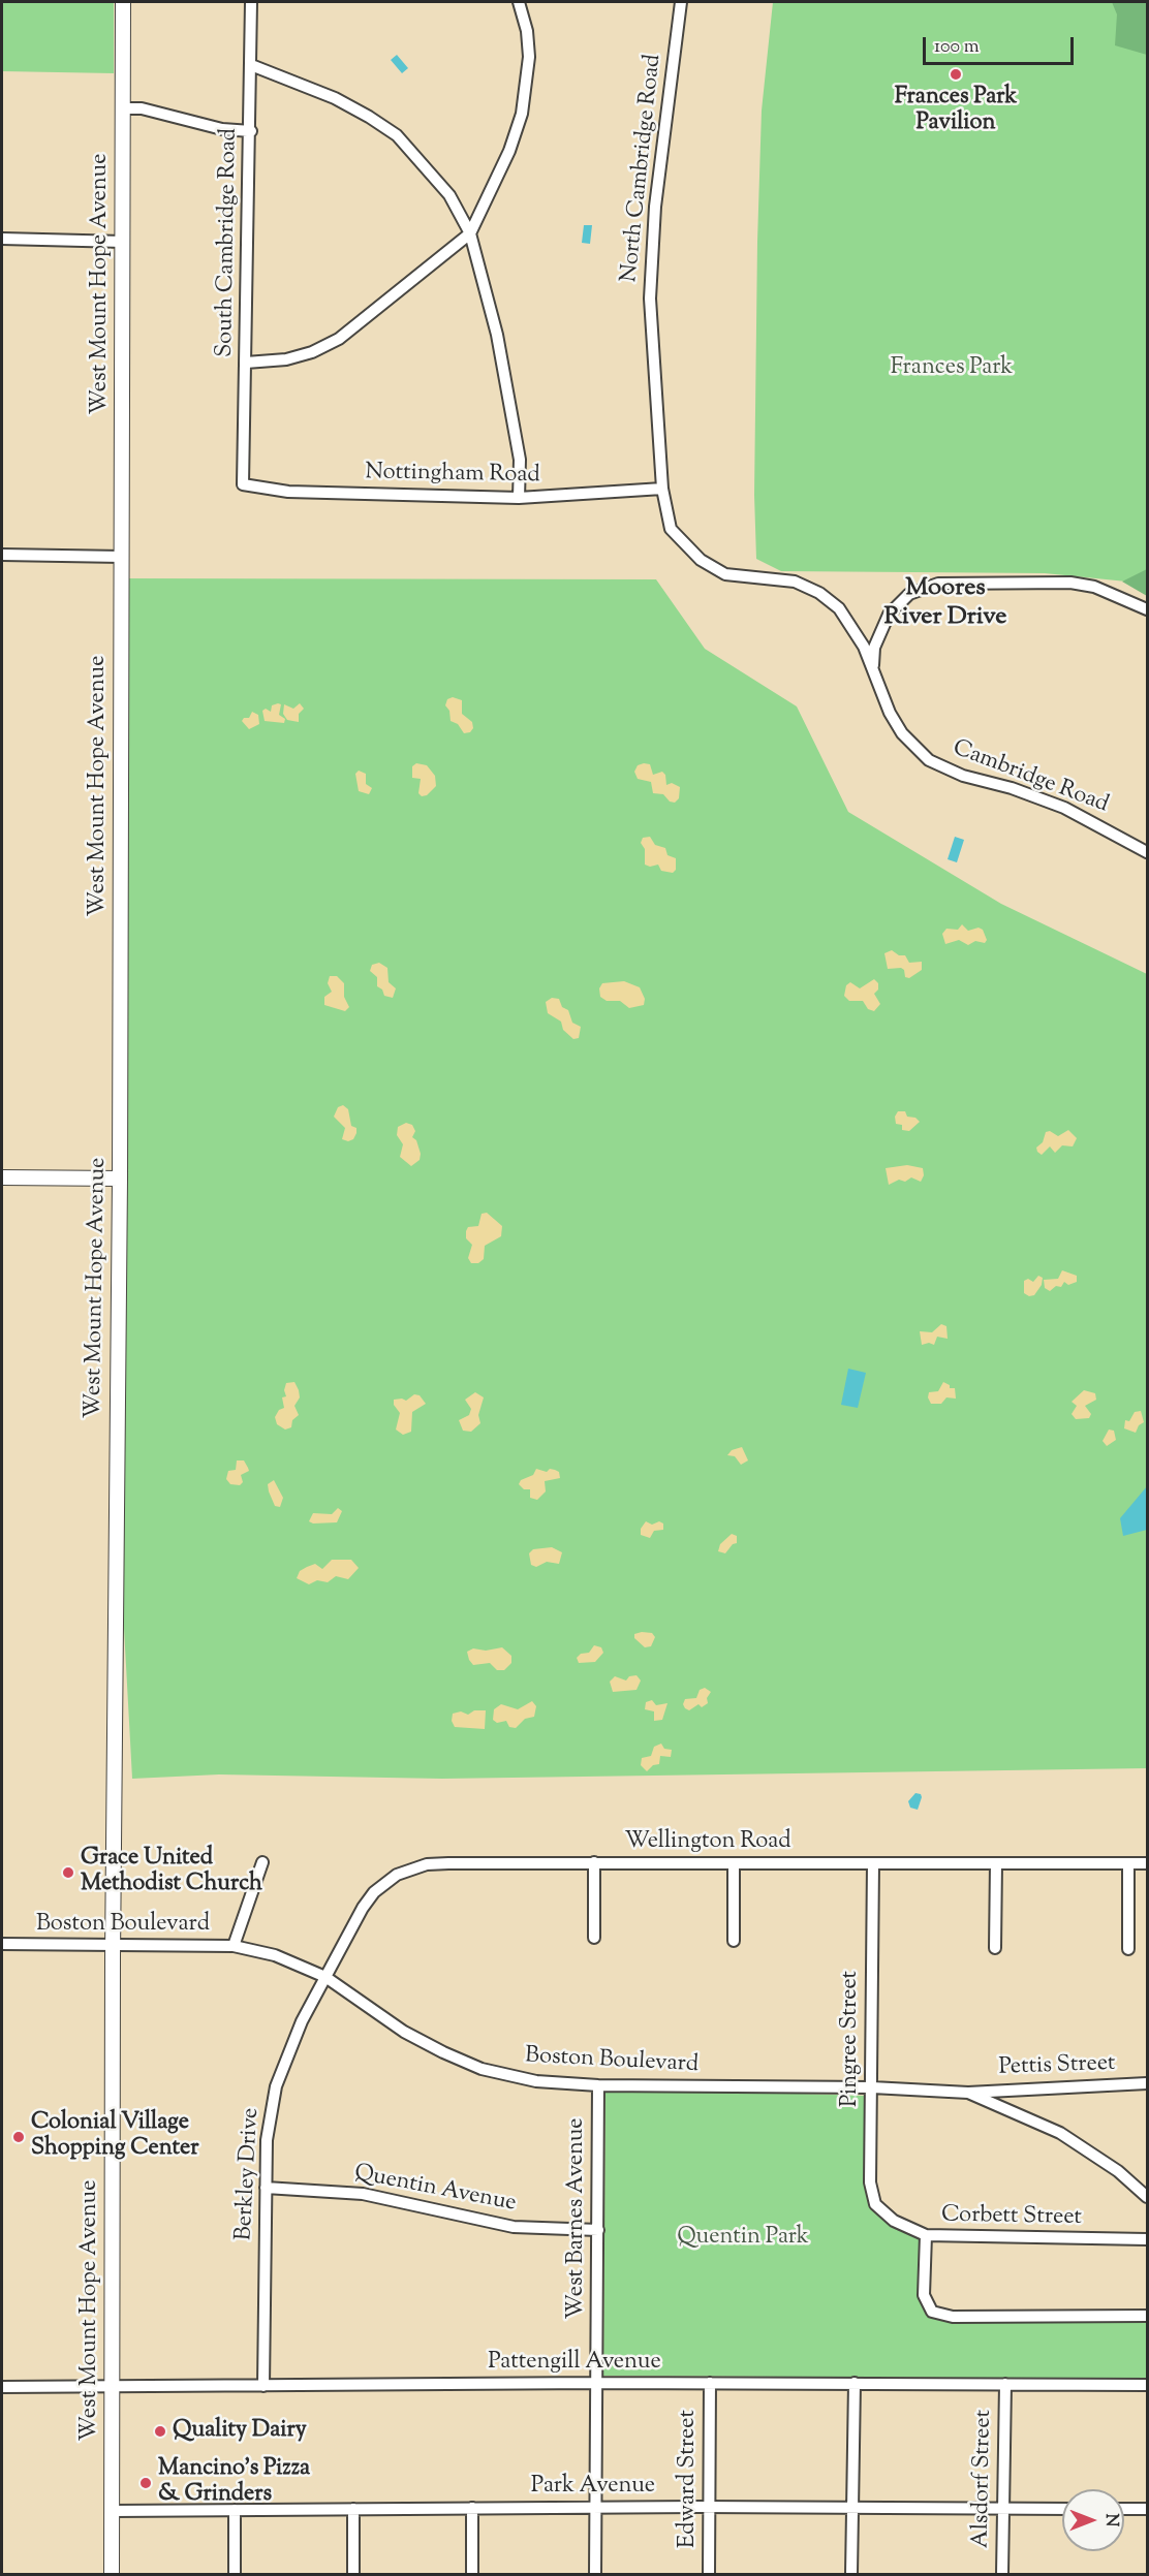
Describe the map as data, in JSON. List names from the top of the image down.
{
  "streets": {
    "street": [
      "North Cambridge Road",
      "South Cambridge Road",
      "West Mount Hope Avenue",
      "Nottingham Road",
      "Cambridge Road",
      "Wellington Road",
      "Boston Boulevard",
      "Pingree Street",
      "Pettis Street",
      "Berkley Drive",
      "Quentin Avenue",
      "Corbett Street",
      "West Barnes Avenue",
      "Pattengill Avenue",
      "Edward Street",
      "Alsdorf Street",
      "Park Avenue"
    ]
  },
  "crossings": [
    ["North Cambridge Road", "Nottingham Road"],
    ["North Cambridge Road", "Cambridge Road"],
    ["South Cambridge Road", "Nottingham Road"],
    ["West Mount Hope Avenue", "Boston Boulevard"],
    ["West Mount Hope Avenue", "Pattengill Avenue"],
    ["West Mount Hope Avenue", "Park Avenue"],
    ["Wellington Road", "Boston Boulevard"],
    ["Wellington Road", "Pingree Street"],
    ["Wellington Road", "Berkley Drive"],
    ["Boston Boulevard", "Pingree Street"],
    ["Boston Boulevard", "Pettis Street"],
    ["Boston Boulevard", "Berkley Drive"],
    ["Boston Boulevard", "West Barnes Avenue"],
    ["Pingree Street", "Corbett Street"],
    ["Berkley Drive", "Quentin Avenue"],
    ["Berkley Drive", "Pattengill Avenue"],
    ["Quentin Avenue", "West Barnes Avenue"],
    ["West Barnes Avenue", "Pattengill Avenue"],
    ["West Barnes Avenue", "Park Avenue"],
    ["Pattengill Avenue", "Edward Street"],
    ["Pattengill Avenue", "Alsdorf Street"],
    ["Edward Street", "Park Avenue"],
    ["Alsdorf Street", "Park Avenue"]
  ],
  "districts": ["Moores River Drive"],
  "parks": ["Frances Park", "Quentin Park"],
  "places": [
    "Frances Park Pavilion",
    "Grace United Methodist Church",
    "Colonial Village Shopping Center",
    "Quality Dairy",
    "Mancino's Pizza & Grinders"
  ],
  "scale_bar": "100 m",
  "north": "right"
}
